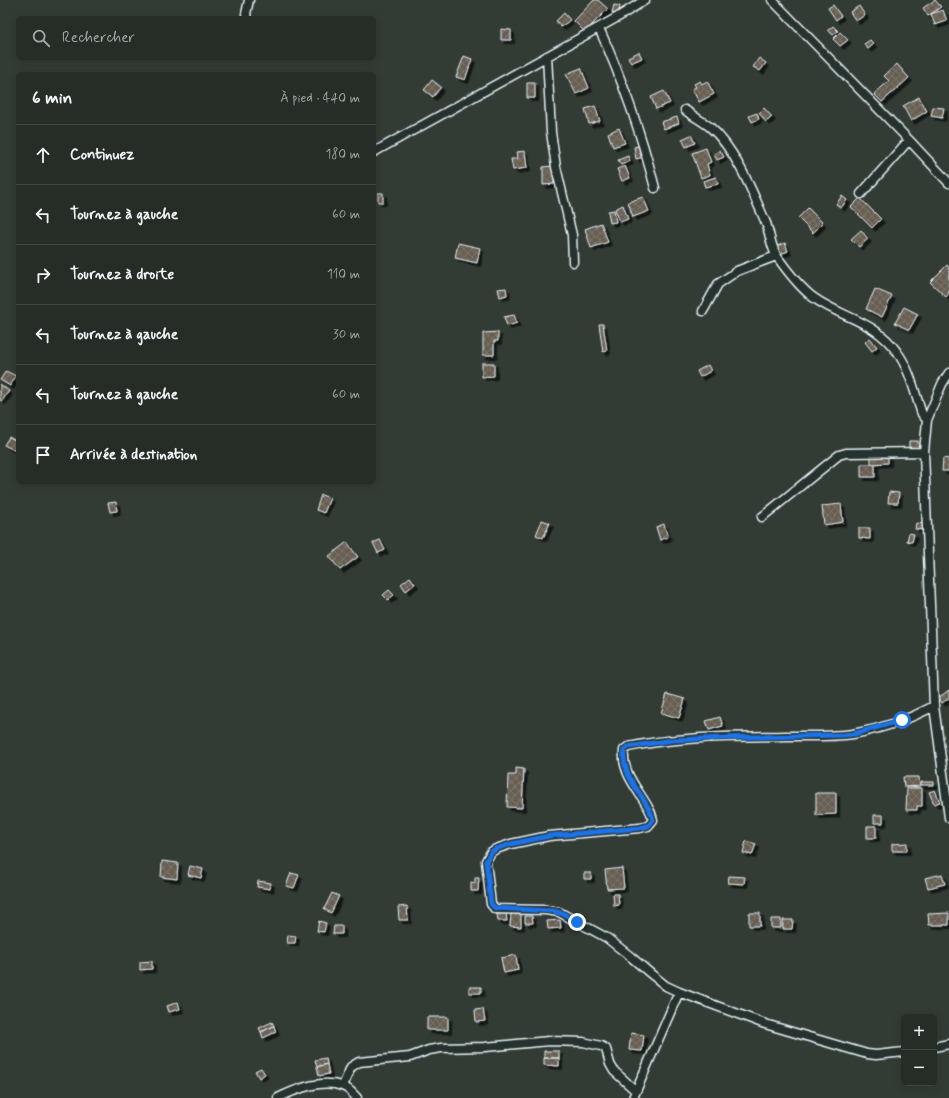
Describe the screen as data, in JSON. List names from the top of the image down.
{
  "page": {
    "search": "Rechercher",
    "heading": ["6 min", "À pied · 440 m"],
    "list": [
      ["Continuez", "180 m"],
      ["Tournez à gauche", "60 m"],
      ["Tournez à droite", "110 m"],
      ["Tournez à gauche", "30 m"],
      ["Tournez à gauche", "60 m"],
      "Arrivée à destination"
    ],
    "map_buttons": ["+", "−"]
  }
}
